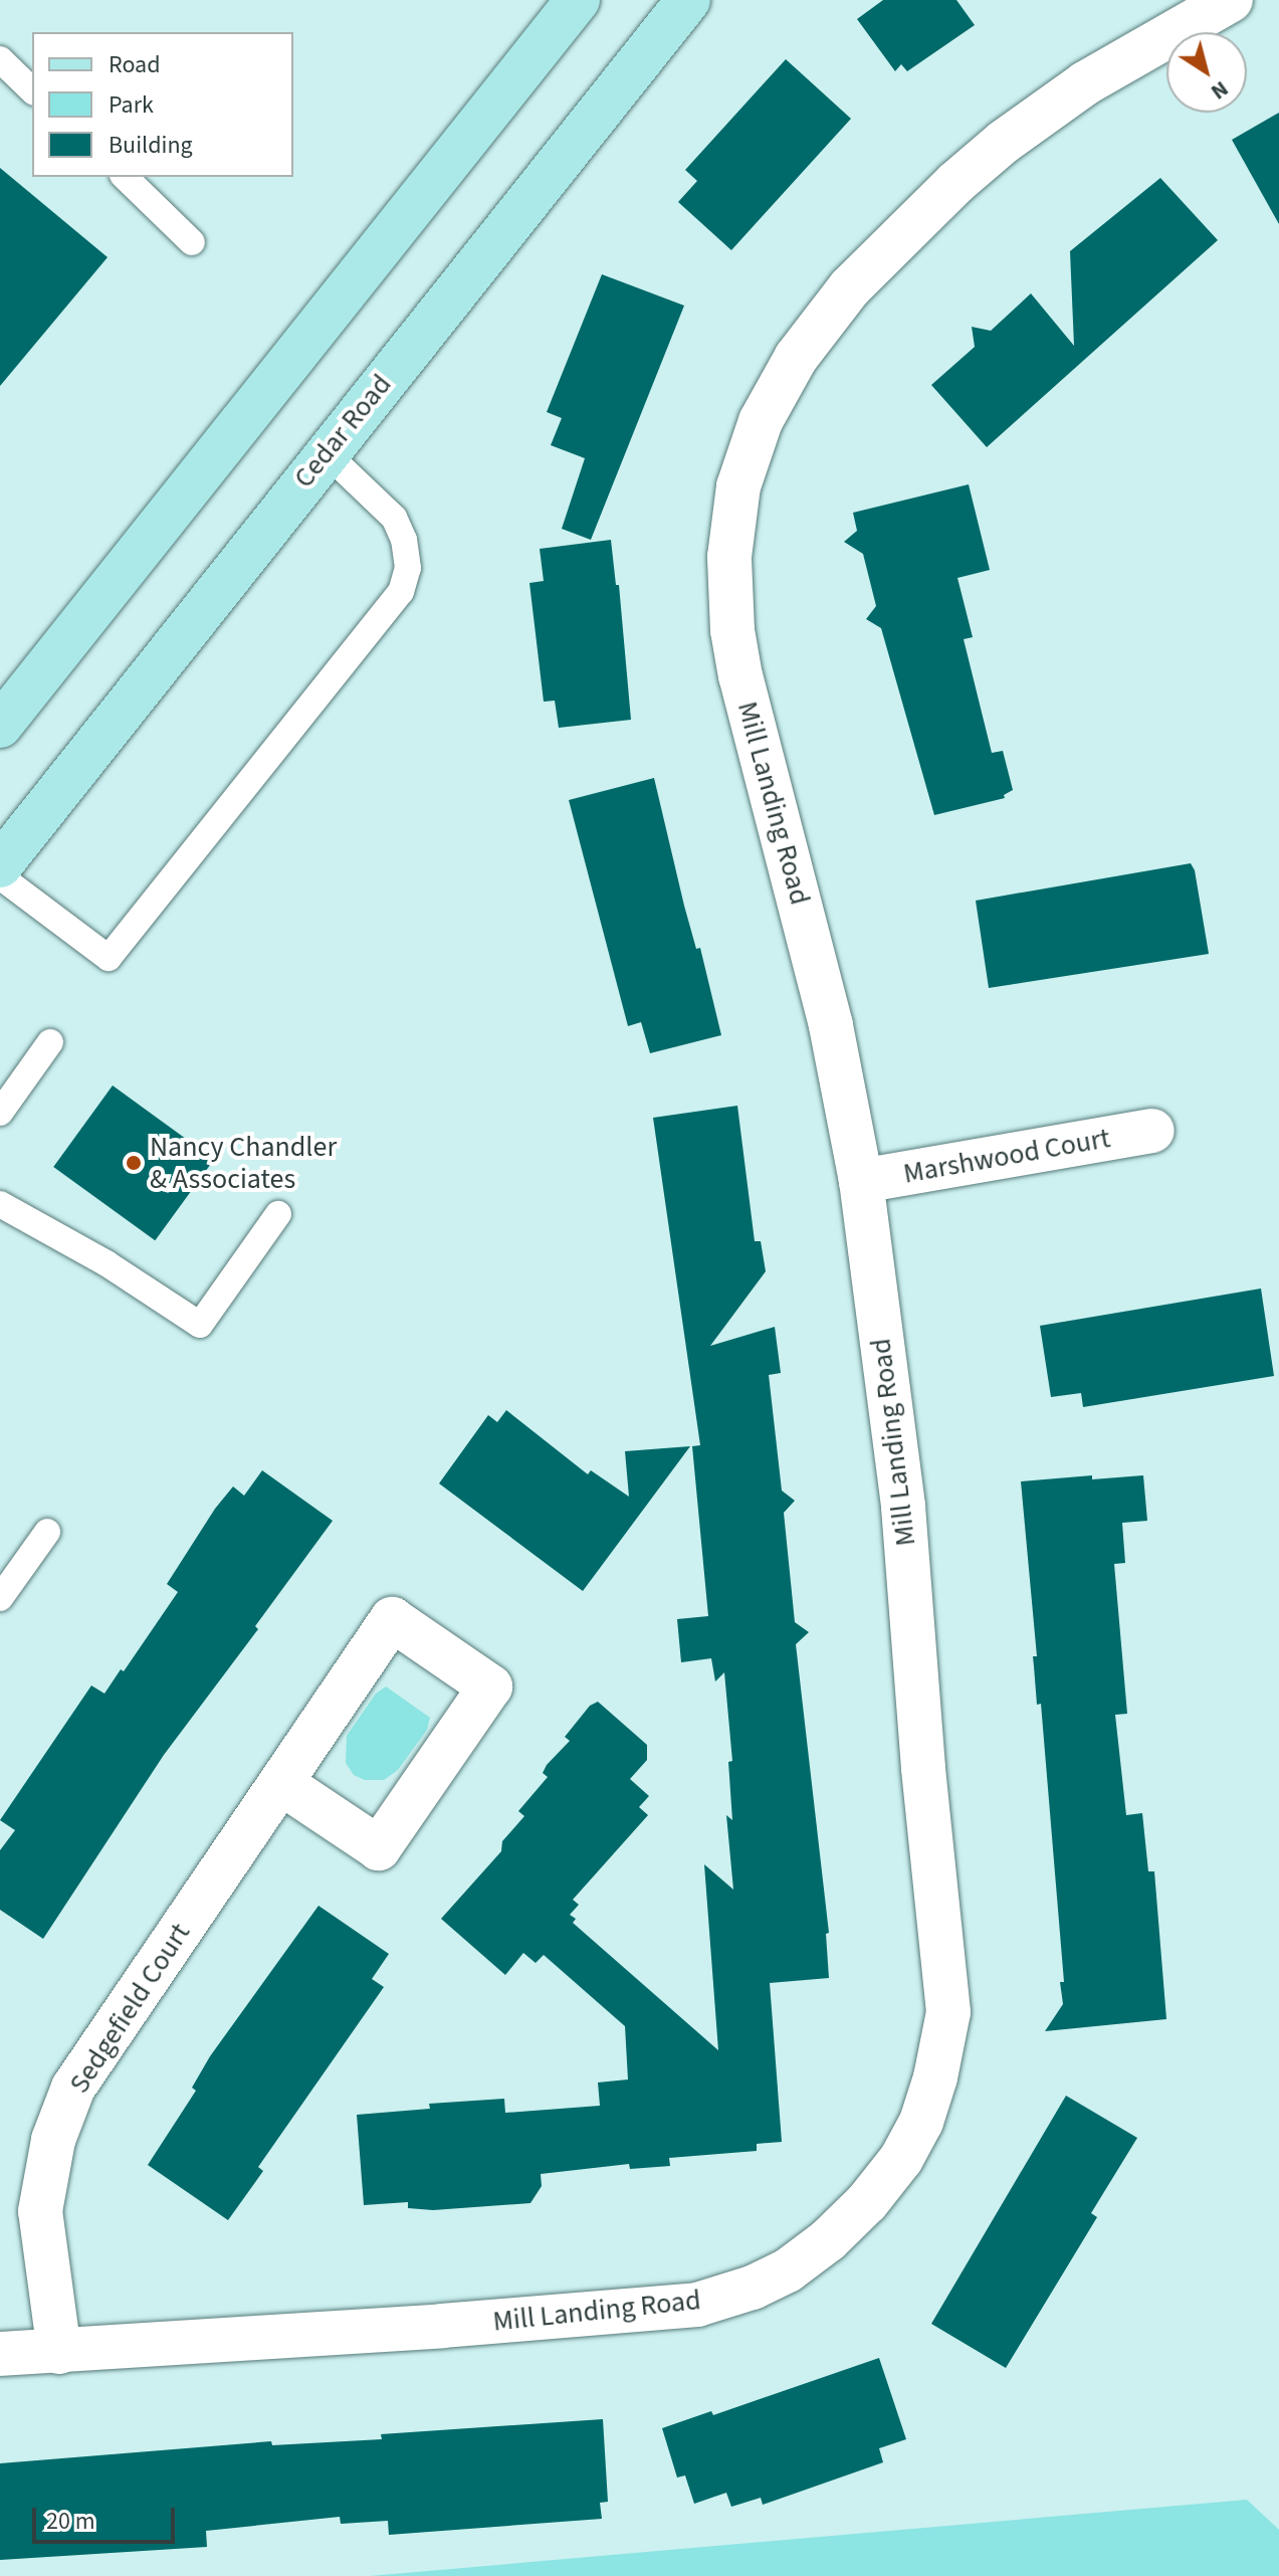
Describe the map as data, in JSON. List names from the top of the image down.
{
  "streets": {
    "main road": ["Cedar Road"],
    "street": ["Mill Landing Road", "Marshwood Court", "Sedgefield Court"]
  },
  "crossings": [
    ["Mill Landing Road", "Marshwood Court"],
    ["Mill Landing Road", "Sedgefield Court"]
  ],
  "places": ["Nancy Chandler & Associates"],
  "legend": ["Road", "Park", "Building"],
  "scale_bar": "20 m",
  "north": "bottom right"
}
